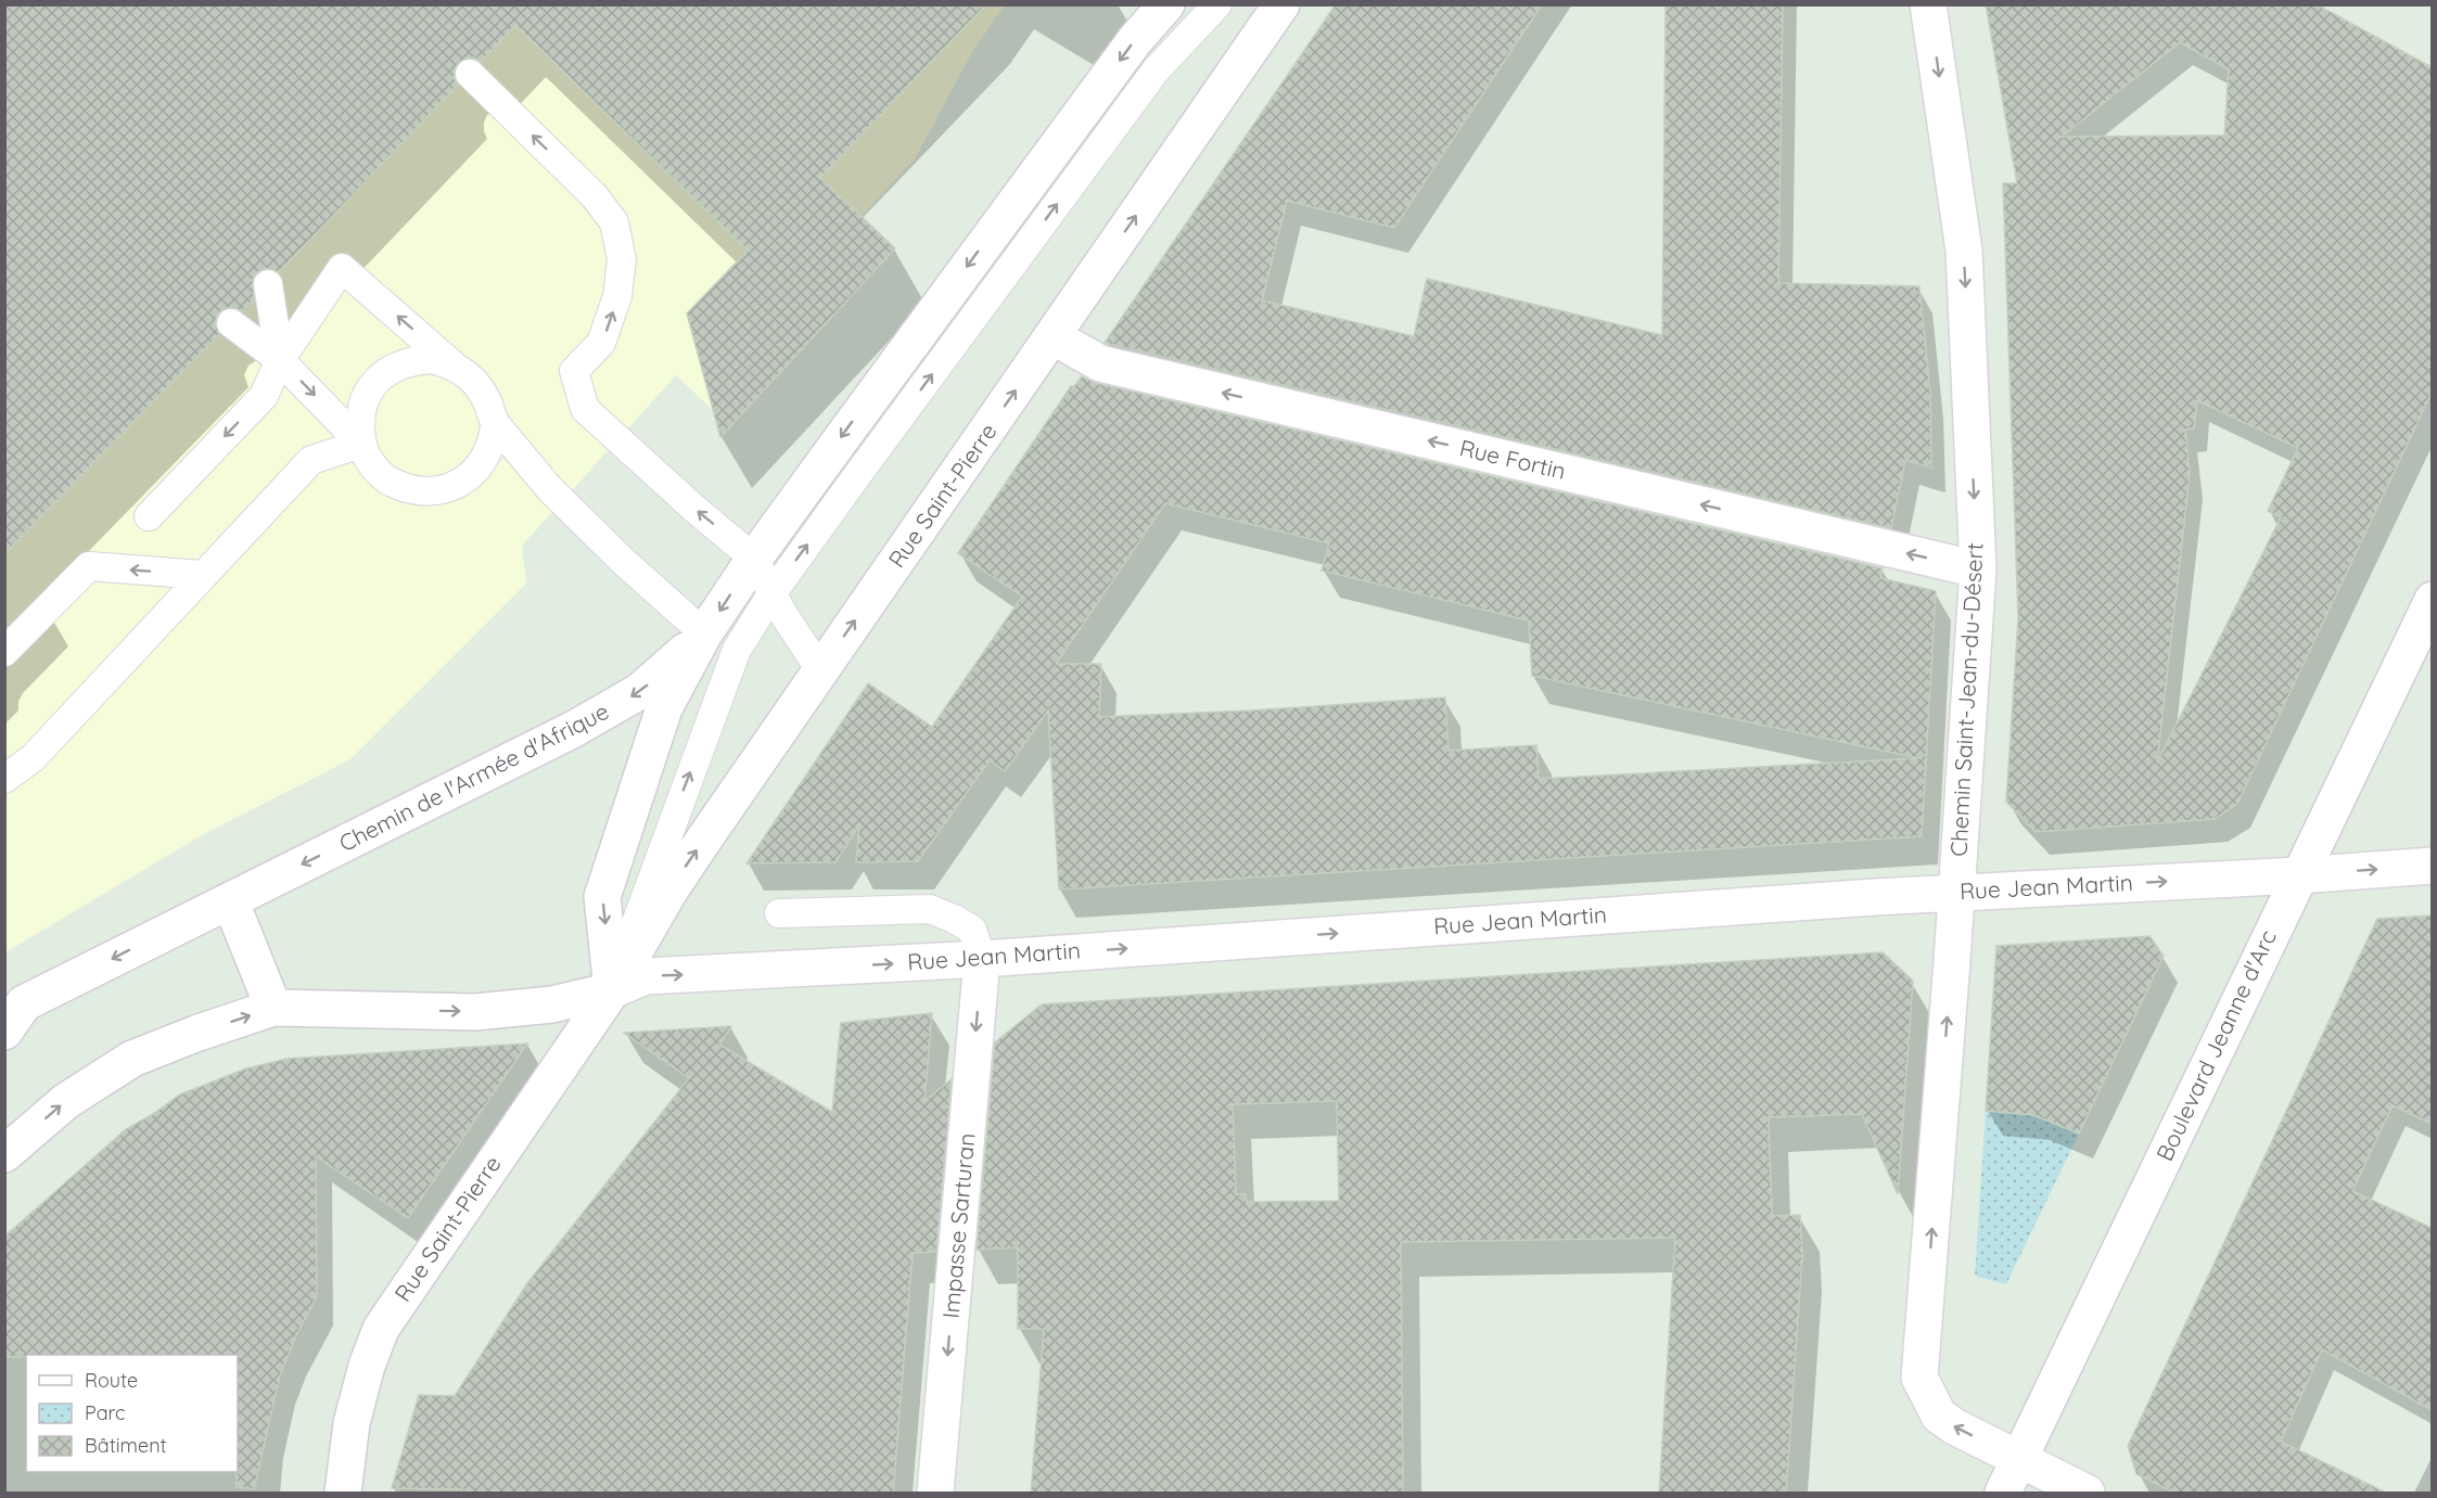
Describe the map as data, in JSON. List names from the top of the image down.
{
  "streets": {
    "street": [
      "Rue Fortin",
      "Rue Saint-Pierre",
      "Chemin Saint-Jean-du-Désert",
      "Chemin de l'Armée d'Afrique",
      "Rue Jean Martin",
      "Boulevard Jeanne d'Arc",
      "Impasse Sarturan"
    ]
  },
  "crossings": [
    ["Rue Fortin", "Rue Saint-Pierre"],
    ["Rue Fortin", "Chemin Saint-Jean-du-Désert"],
    ["Rue Saint-Pierre", "Rue Jean Martin"],
    ["Chemin Saint-Jean-du-Désert", "Rue Jean Martin"],
    ["Chemin Saint-Jean-du-Désert", "Boulevard Jeanne d'Arc"],
    ["Rue Jean Martin", "Boulevard Jeanne d'Arc"],
    ["Rue Jean Martin", "Impasse Sarturan"]
  ],
  "one_way": [
    "Rue Fortin",
    "Chemin de l'Armée d'Afrique",
    "Rue Jean Martin",
    "Impasse Sarturan"
  ],
  "legend": ["Route", "Parc", "Bâtiment"]
}
